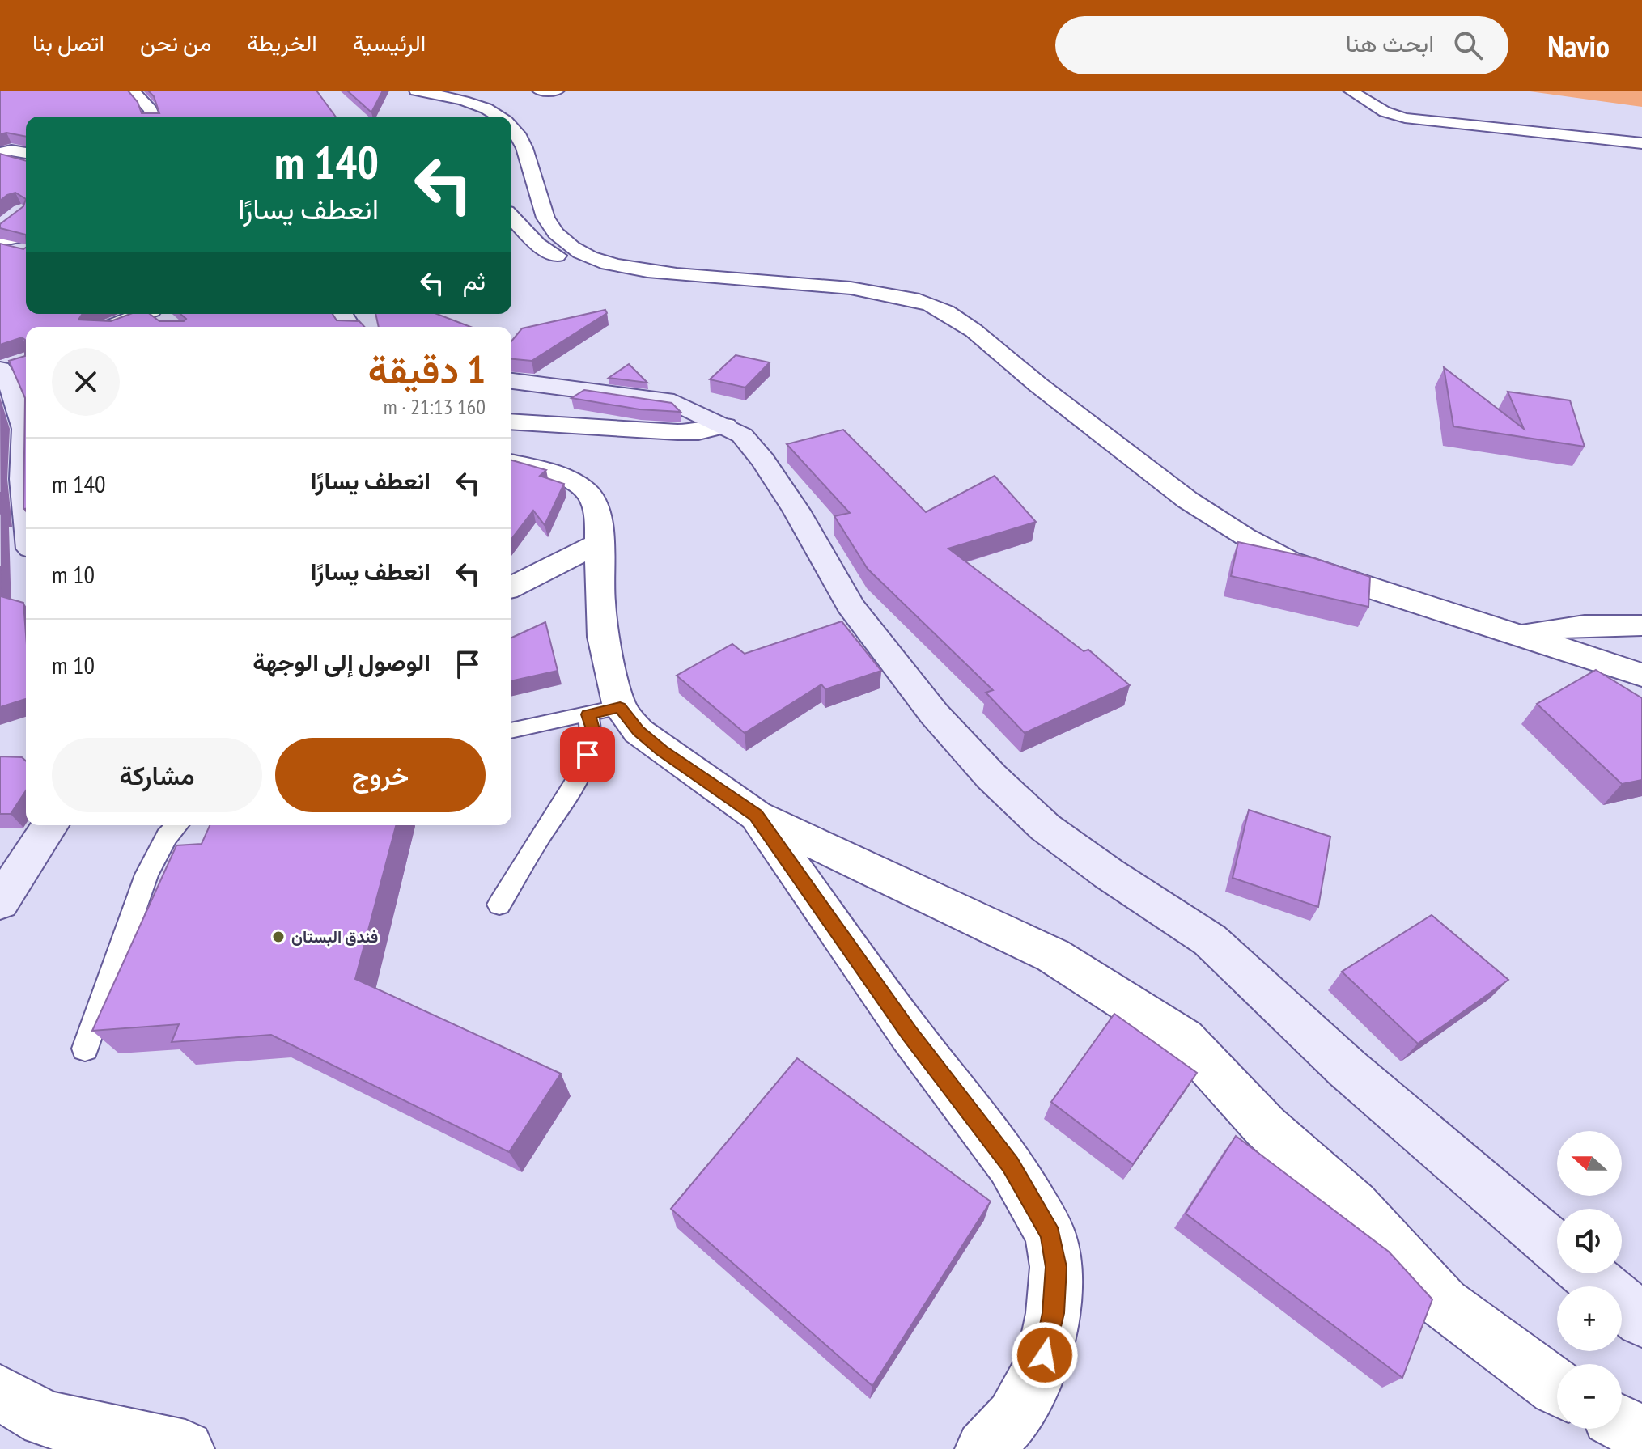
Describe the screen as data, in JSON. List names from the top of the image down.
{
  "places": ["فندق البستان"],
  "north": "left",
  "page": {
    "header": "Navio",
    "search": "ابحث هنا",
    "nav": [
      "الرئيسية",
      "الخريطة",
      "من نحن",
      "اتصل بنا"
    ],
    "turn": ["140 m", "انعطف يسارًا"],
    "then": "ثم",
    "heading": ["1 دقيقة", "160 m · 21:13"],
    "list": [
      {
        "name": "انعطف يسارًا",
        "value": "140 m"
      },
      {
        "name": "انعطف يسارًا",
        "value": "10 m"
      },
      {
        "name": "الوصول إلى الوجهة",
        "value": "10 m"
      }
    ],
    "buttons": ["خروج", "مشاركة"],
    "map_buttons": ["+", "−"]
  }
}
